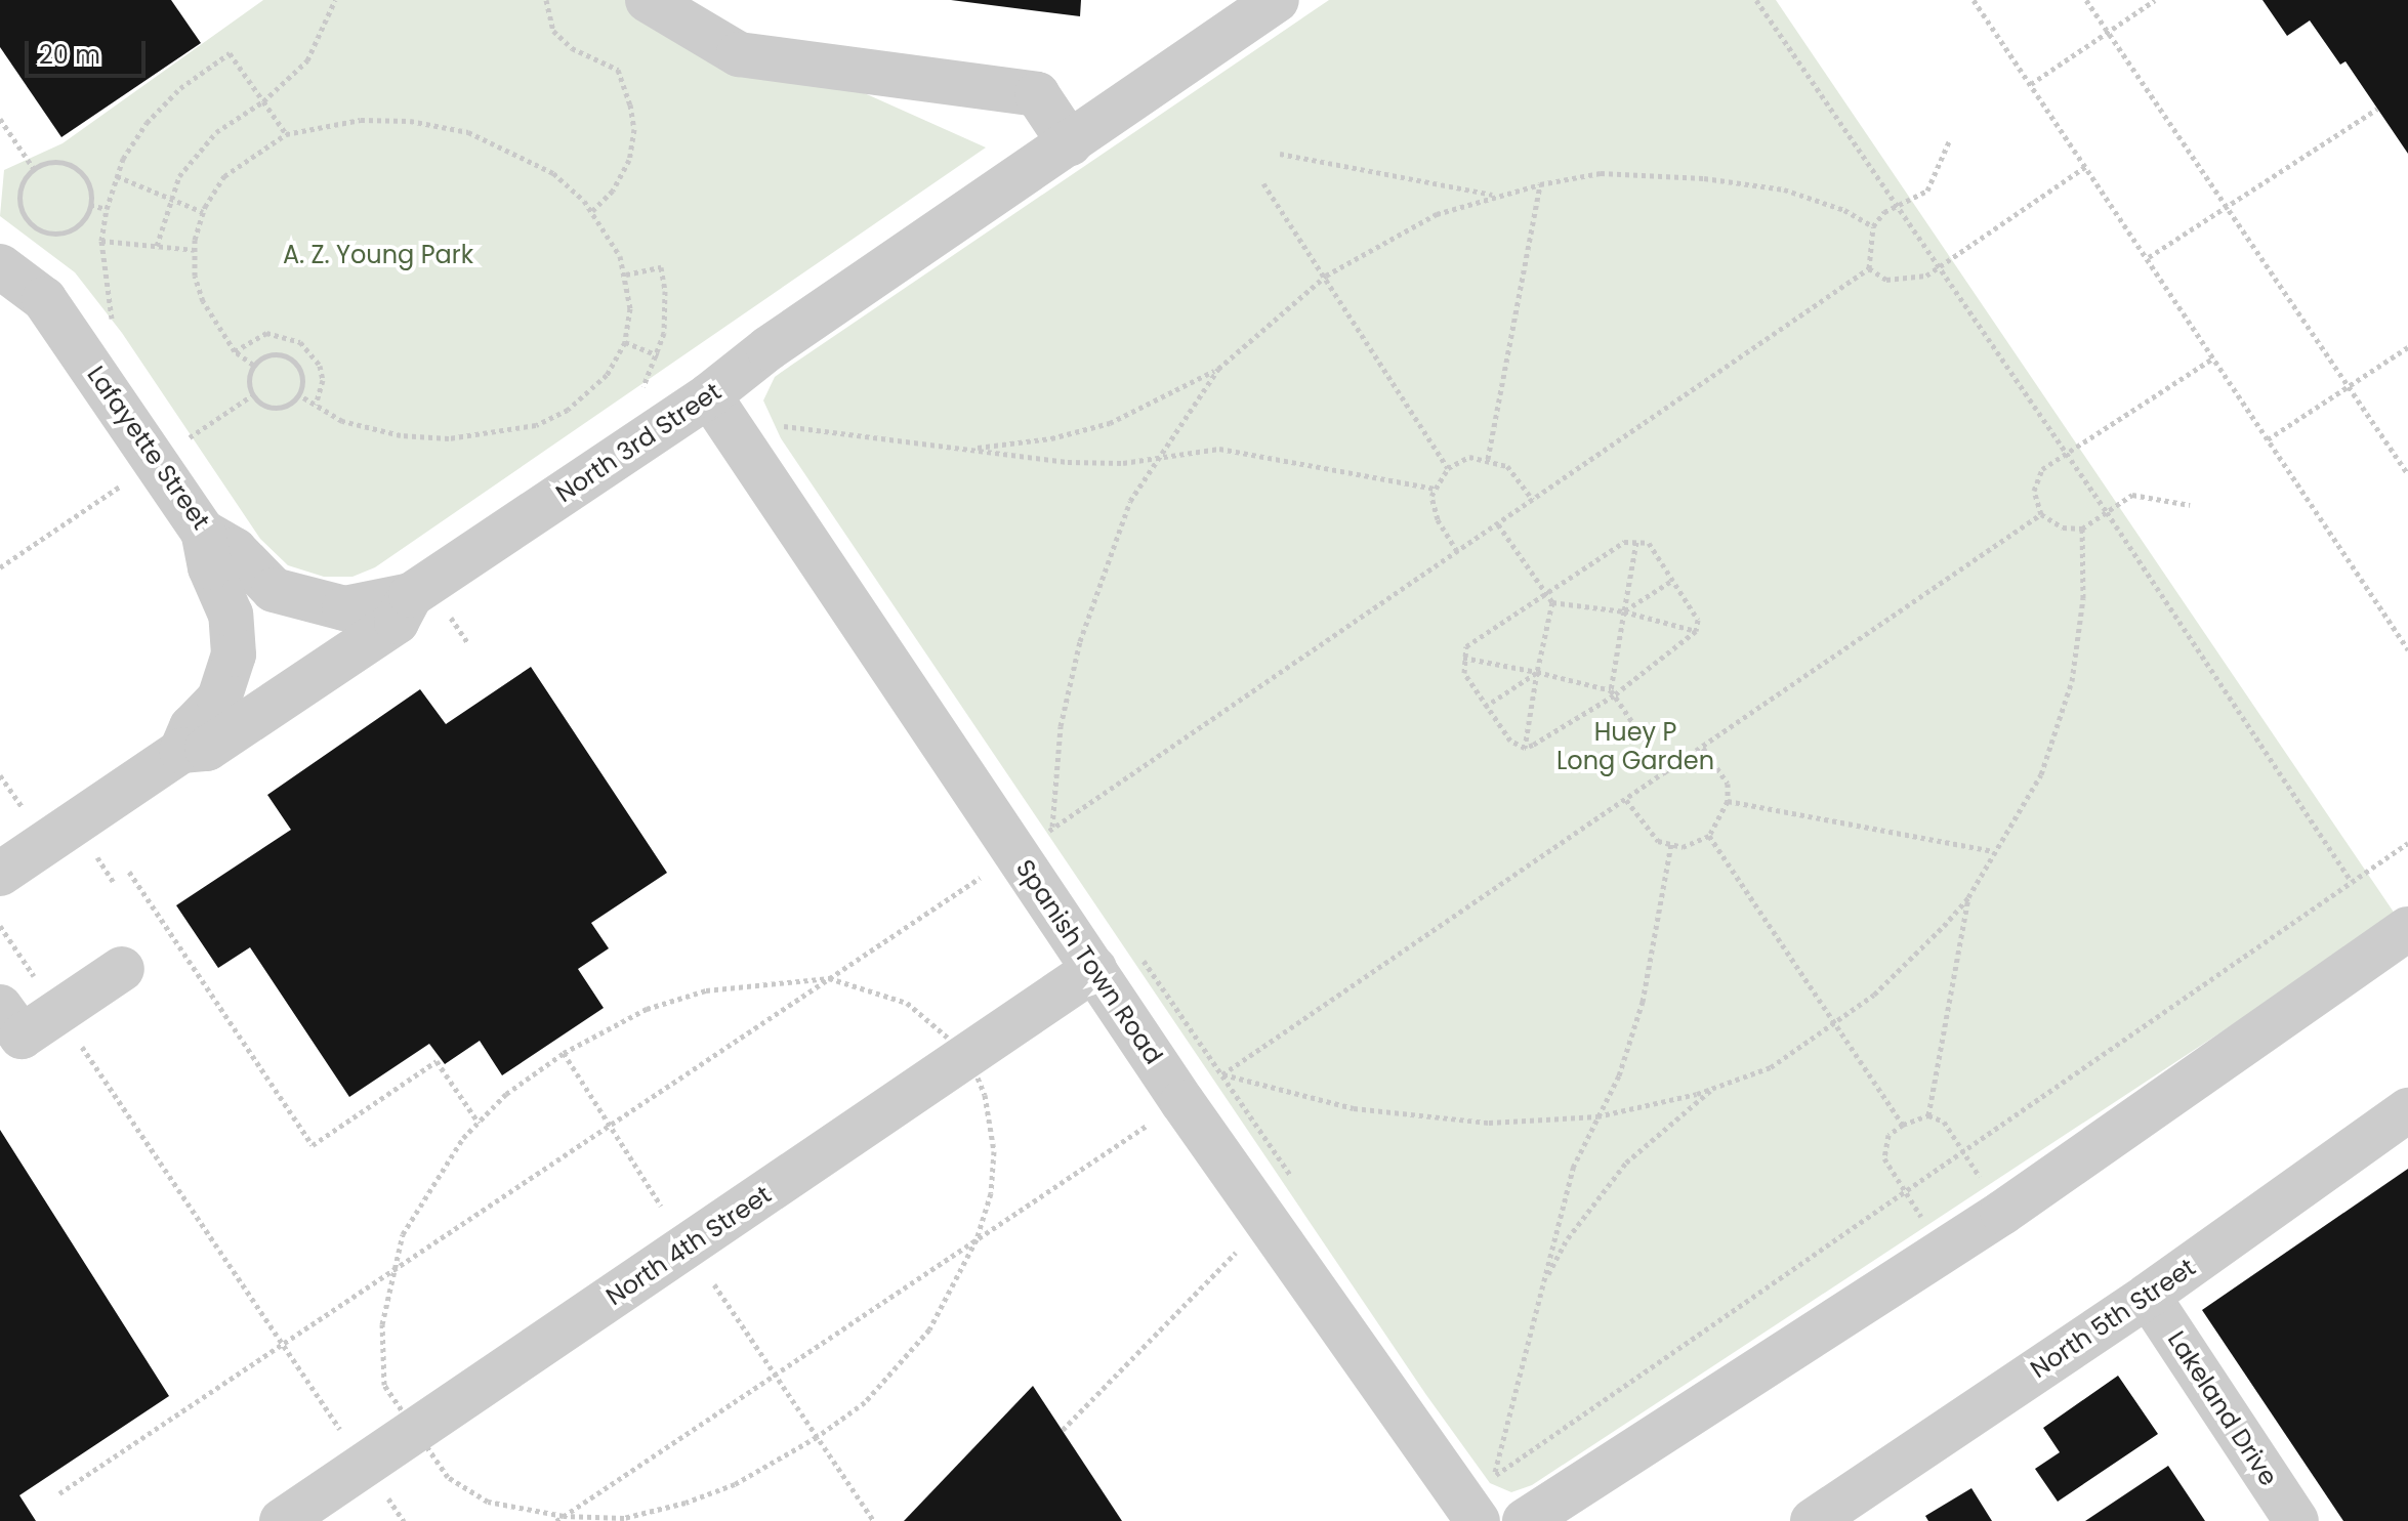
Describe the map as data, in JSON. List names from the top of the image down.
{
  "streets": {
    "street": [
      "North 3rd Street",
      "Lafayette Street",
      "Spanish Town Road",
      "North 4th Street",
      "North 5th Street",
      "Lakeland Drive"
    ]
  },
  "crossings": [
    ["North 3rd Street", "Lafayette Street"],
    ["North 3rd Street", "Spanish Town Road"],
    ["Spanish Town Road", "North 4th Street"],
    ["North 5th Street", "Lakeland Drive"]
  ],
  "parks": ["A. Z. Young Park", "Huey P Long Garden"],
  "scale_bar": "20 m"
}
